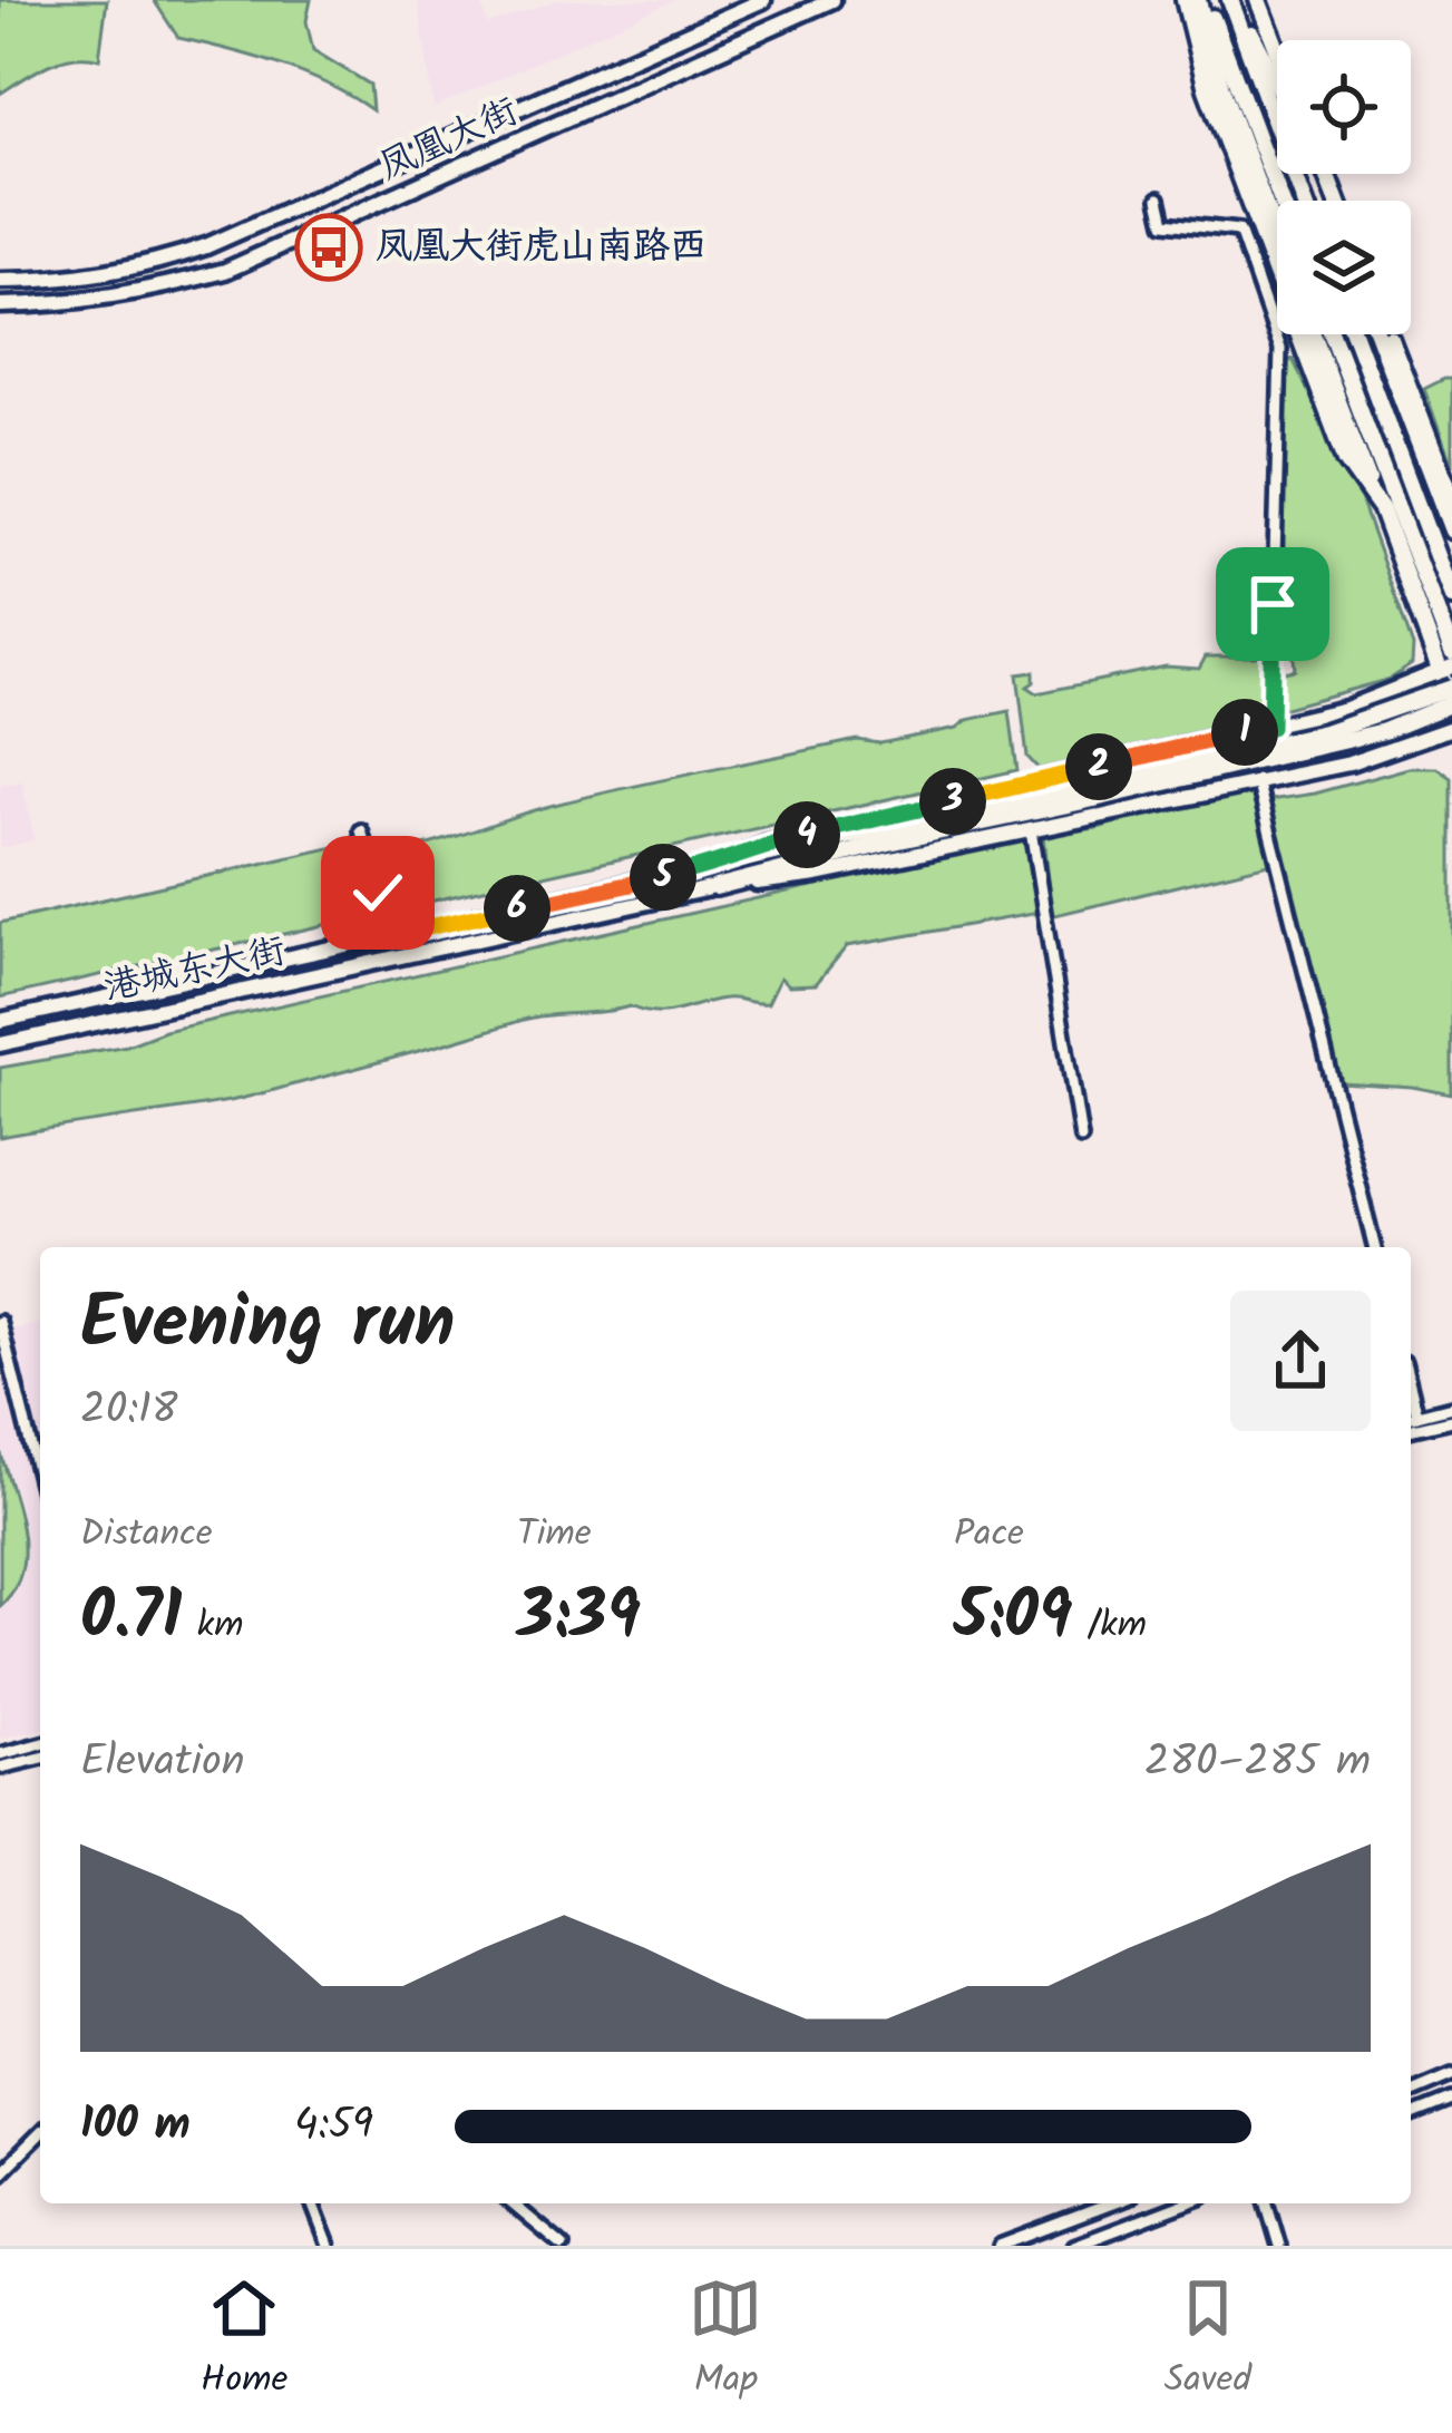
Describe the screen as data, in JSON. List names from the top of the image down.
{
  "streets": {
    "highway": ["港城东大街"],
    "main road": ["凤凰大街"]
  },
  "places": {
    "bus stop": ["凤凰大街虎山南路西"]
  },
  "page": {
    "pins": [
      "1",
      "2",
      "3",
      "4",
      "5",
      "6"
    ],
    "heading": ["Evening run", "20:18"],
    "stats": [
      ["Distance", "0.71 km"],
      ["Time", "3:39"],
      ["Pace", "5:09 /km"]
    ],
    "chart": ["Elevation", "280–285 m"],
    "list": [
      {
        "name": "100 m",
        "note": "4:59"
      }
    ],
    "tabs": ["Home", "Map", "Saved"]
  }
}
